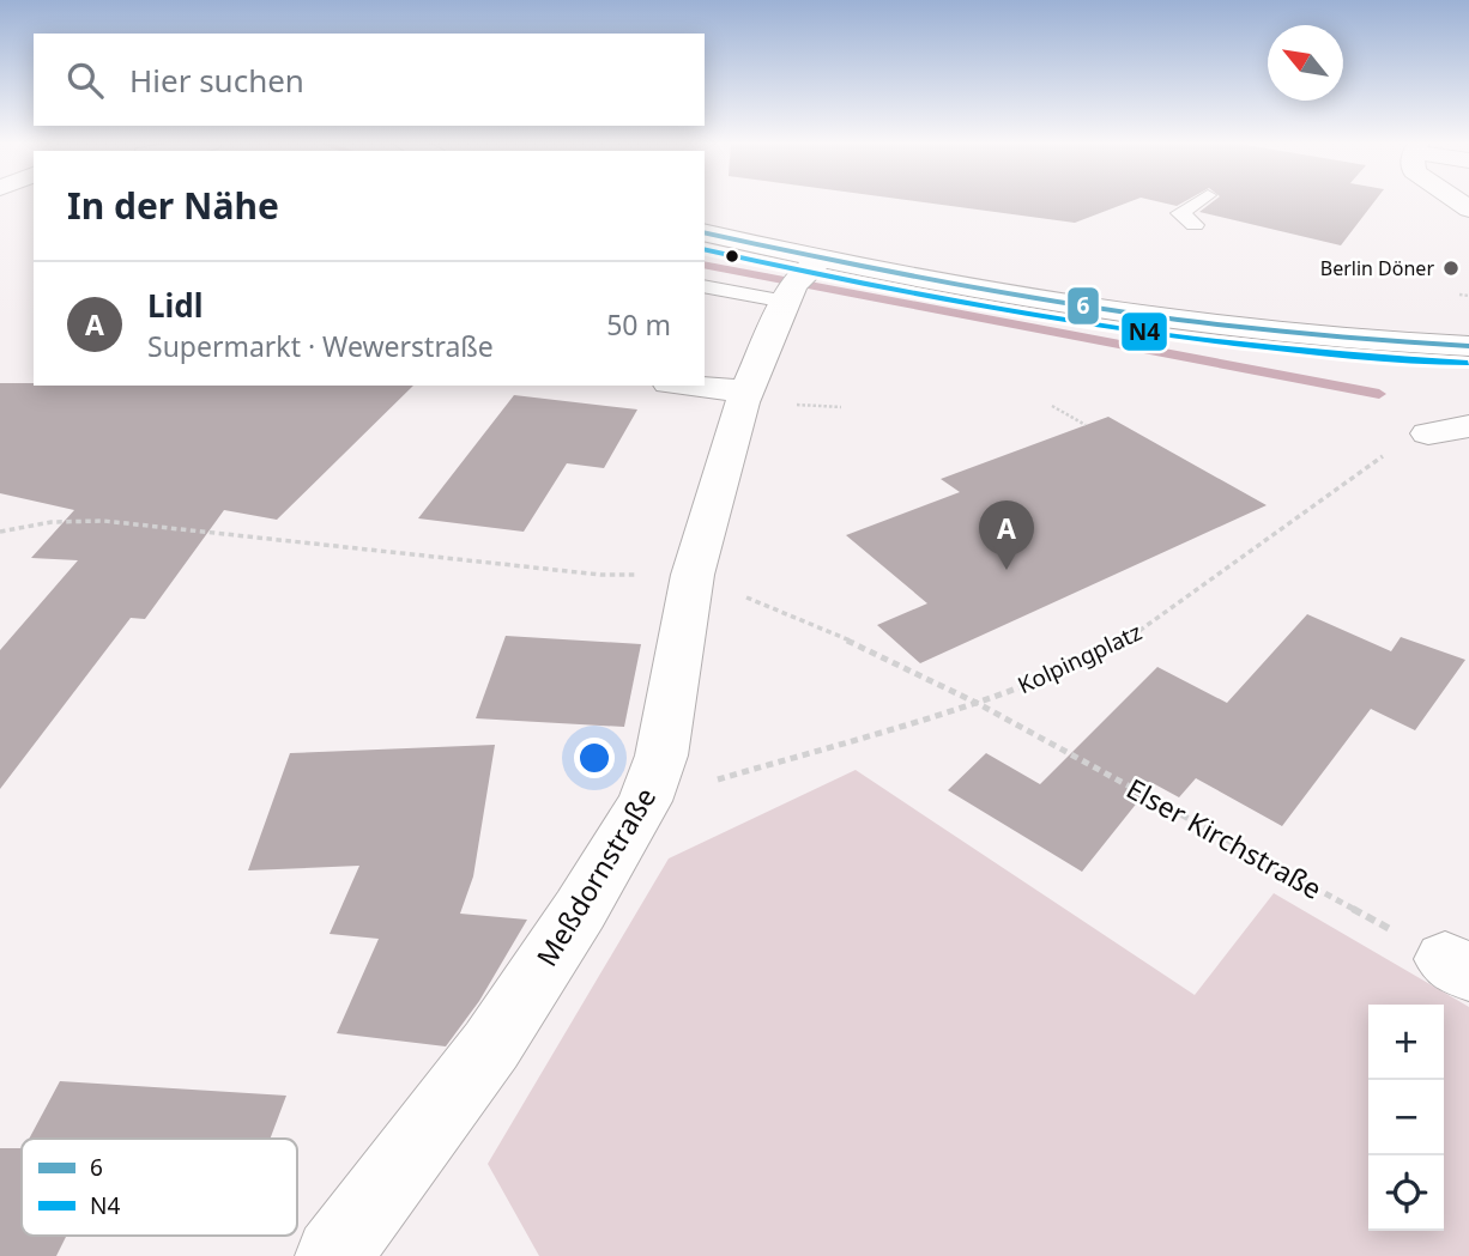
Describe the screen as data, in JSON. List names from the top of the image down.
{
  "streets": {
    "street": ["Meßdornstraße"],
    "path": ["Kolpingplatz", "Elser Kirchstraße"]
  },
  "crossings": [
    ["Kolpingplatz", "Elser Kirchstraße"],
    ["Kolpingplatz", "Meßdornstraße"],
    ["Elser Kirchstraße", "Meßdornstraße"]
  ],
  "places": ["Berlin Döner"],
  "lines": ["transit line 6", "transit line N4"],
  "legend": ["6", "N4"],
  "north": "top left",
  "page": {
    "search": "Hier suchen",
    "heading": "In der Nähe",
    "list": [
      {
        "mark": "A",
        "name": "Lidl",
        "note": "Supermarkt · Wewerstraße",
        "value": "50 m"
      }
    ],
    "pins": "A",
    "map_buttons": ["+", "−"]
  }
}
